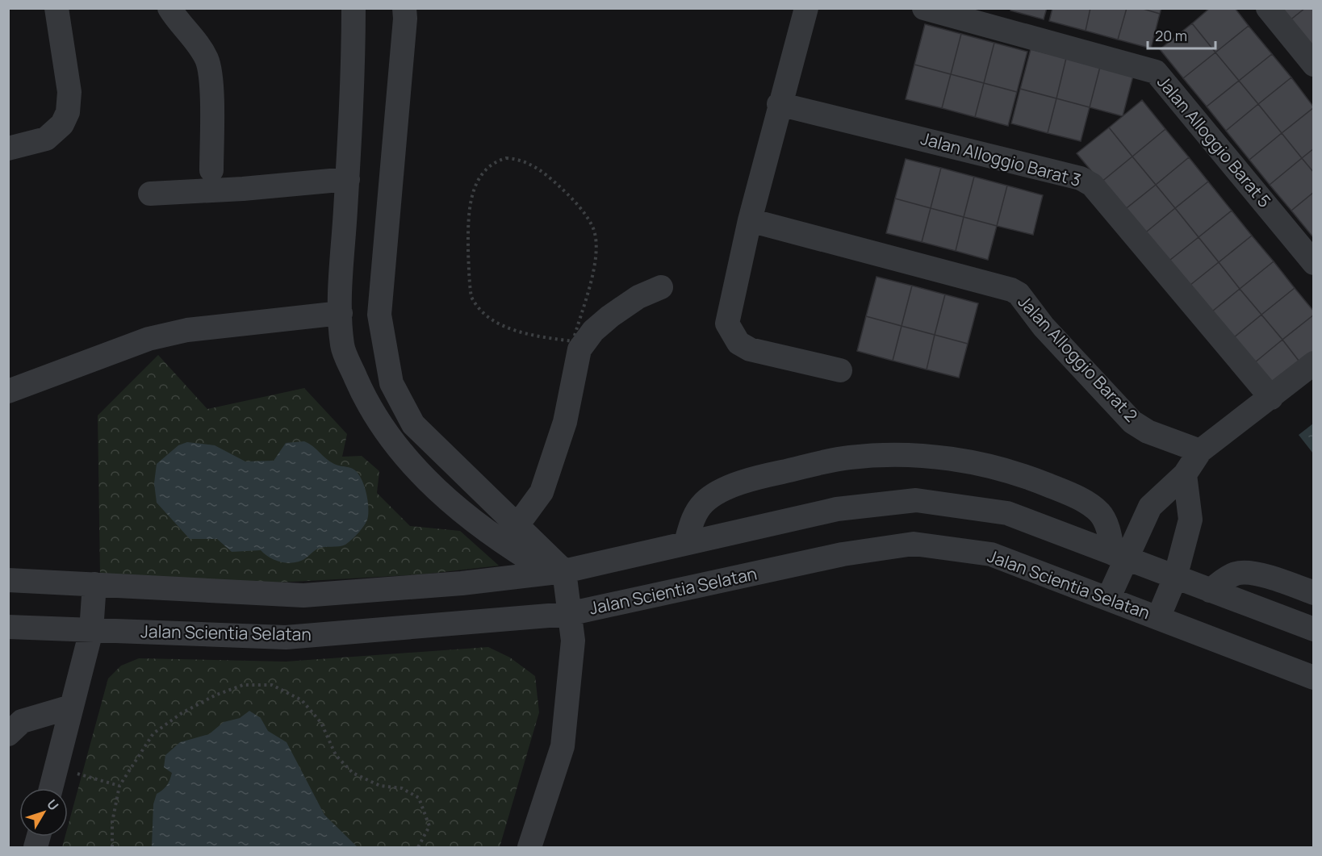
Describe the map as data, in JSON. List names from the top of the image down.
{
  "streets": {
    "street": [
      "Jalan Alloggio Barat 5",
      "Jalan Alloggio Barat 3",
      "Jalan Alloggio Barat 2",
      "Jalan Scientia Selatan"
    ]
  },
  "scale_bar": "20 m",
  "north": "top right"
}
